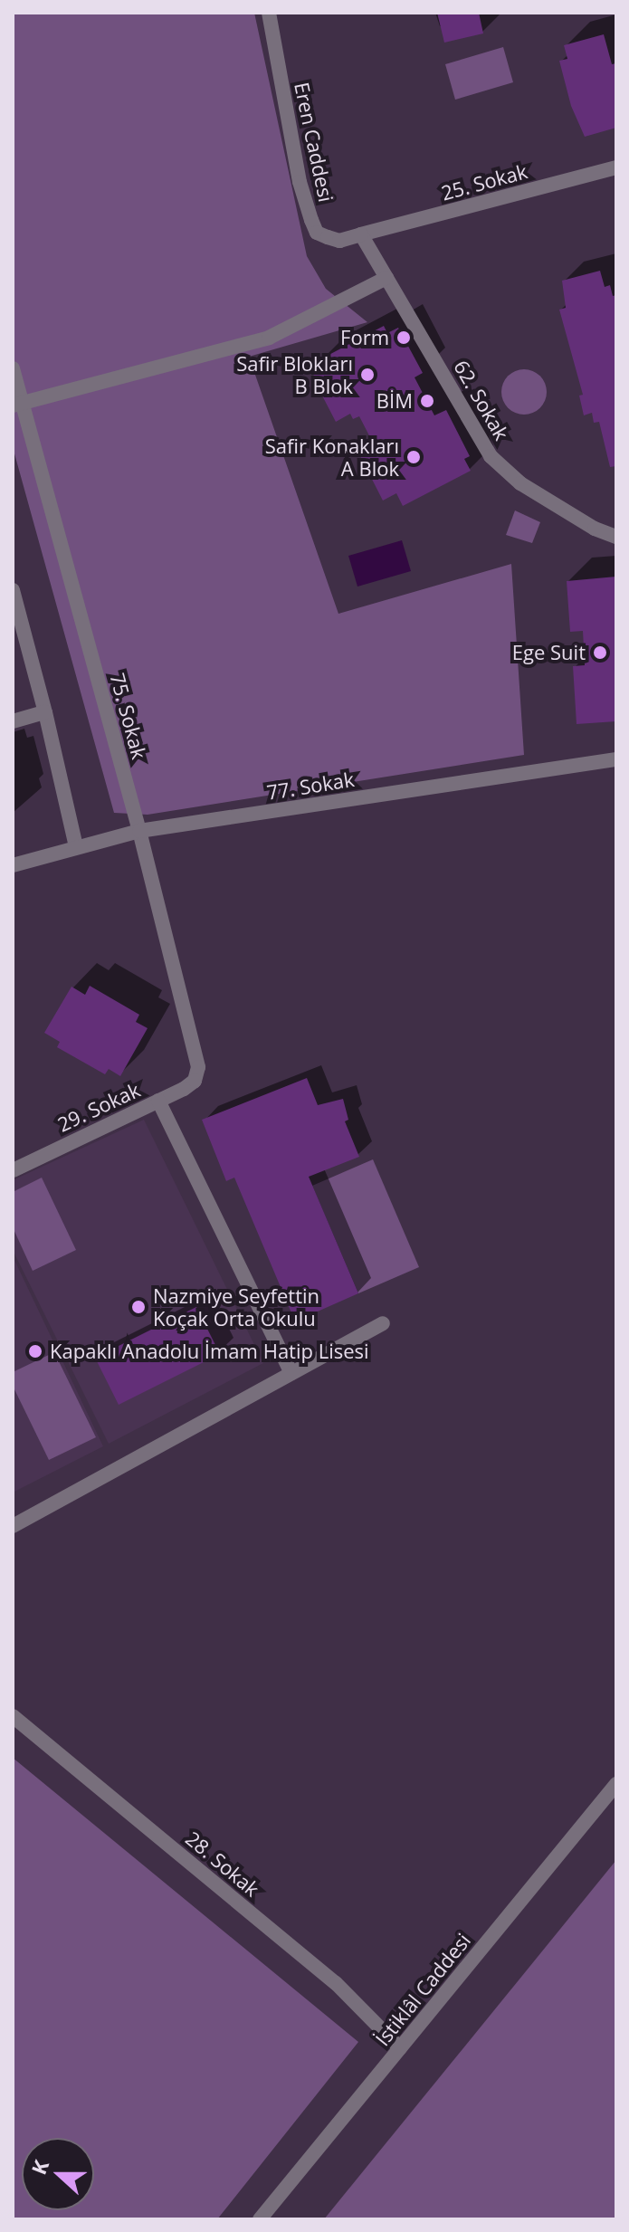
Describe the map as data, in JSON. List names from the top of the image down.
{
  "streets": {
    "street": [
      "Eren Caddesi",
      "25. Sokak",
      "62. Sokak",
      "75. Sokak",
      "77. Sokak",
      "29. Sokak",
      "28. Sokak",
      "İstiklâl Caddesi"
    ]
  },
  "crossings": [
    ["Eren Caddesi", "25. Sokak"],
    ["Eren Caddesi", "62. Sokak"],
    ["25. Sokak", "62. Sokak"],
    ["75. Sokak", "77. Sokak"],
    ["75. Sokak", "29. Sokak"],
    ["28. Sokak", "İstiklâl Caddesi"]
  ],
  "places": [
    "Form",
    "Safir Blokları B Blok",
    "BİM",
    "Safir Konakları A Blok",
    "Ege Suit",
    "Nazmiye Seyfettin Koçak Orta Okulu",
    "Kapaklı Anadolu İmam Hatip Lisesi"
  ],
  "north": "left"
}
